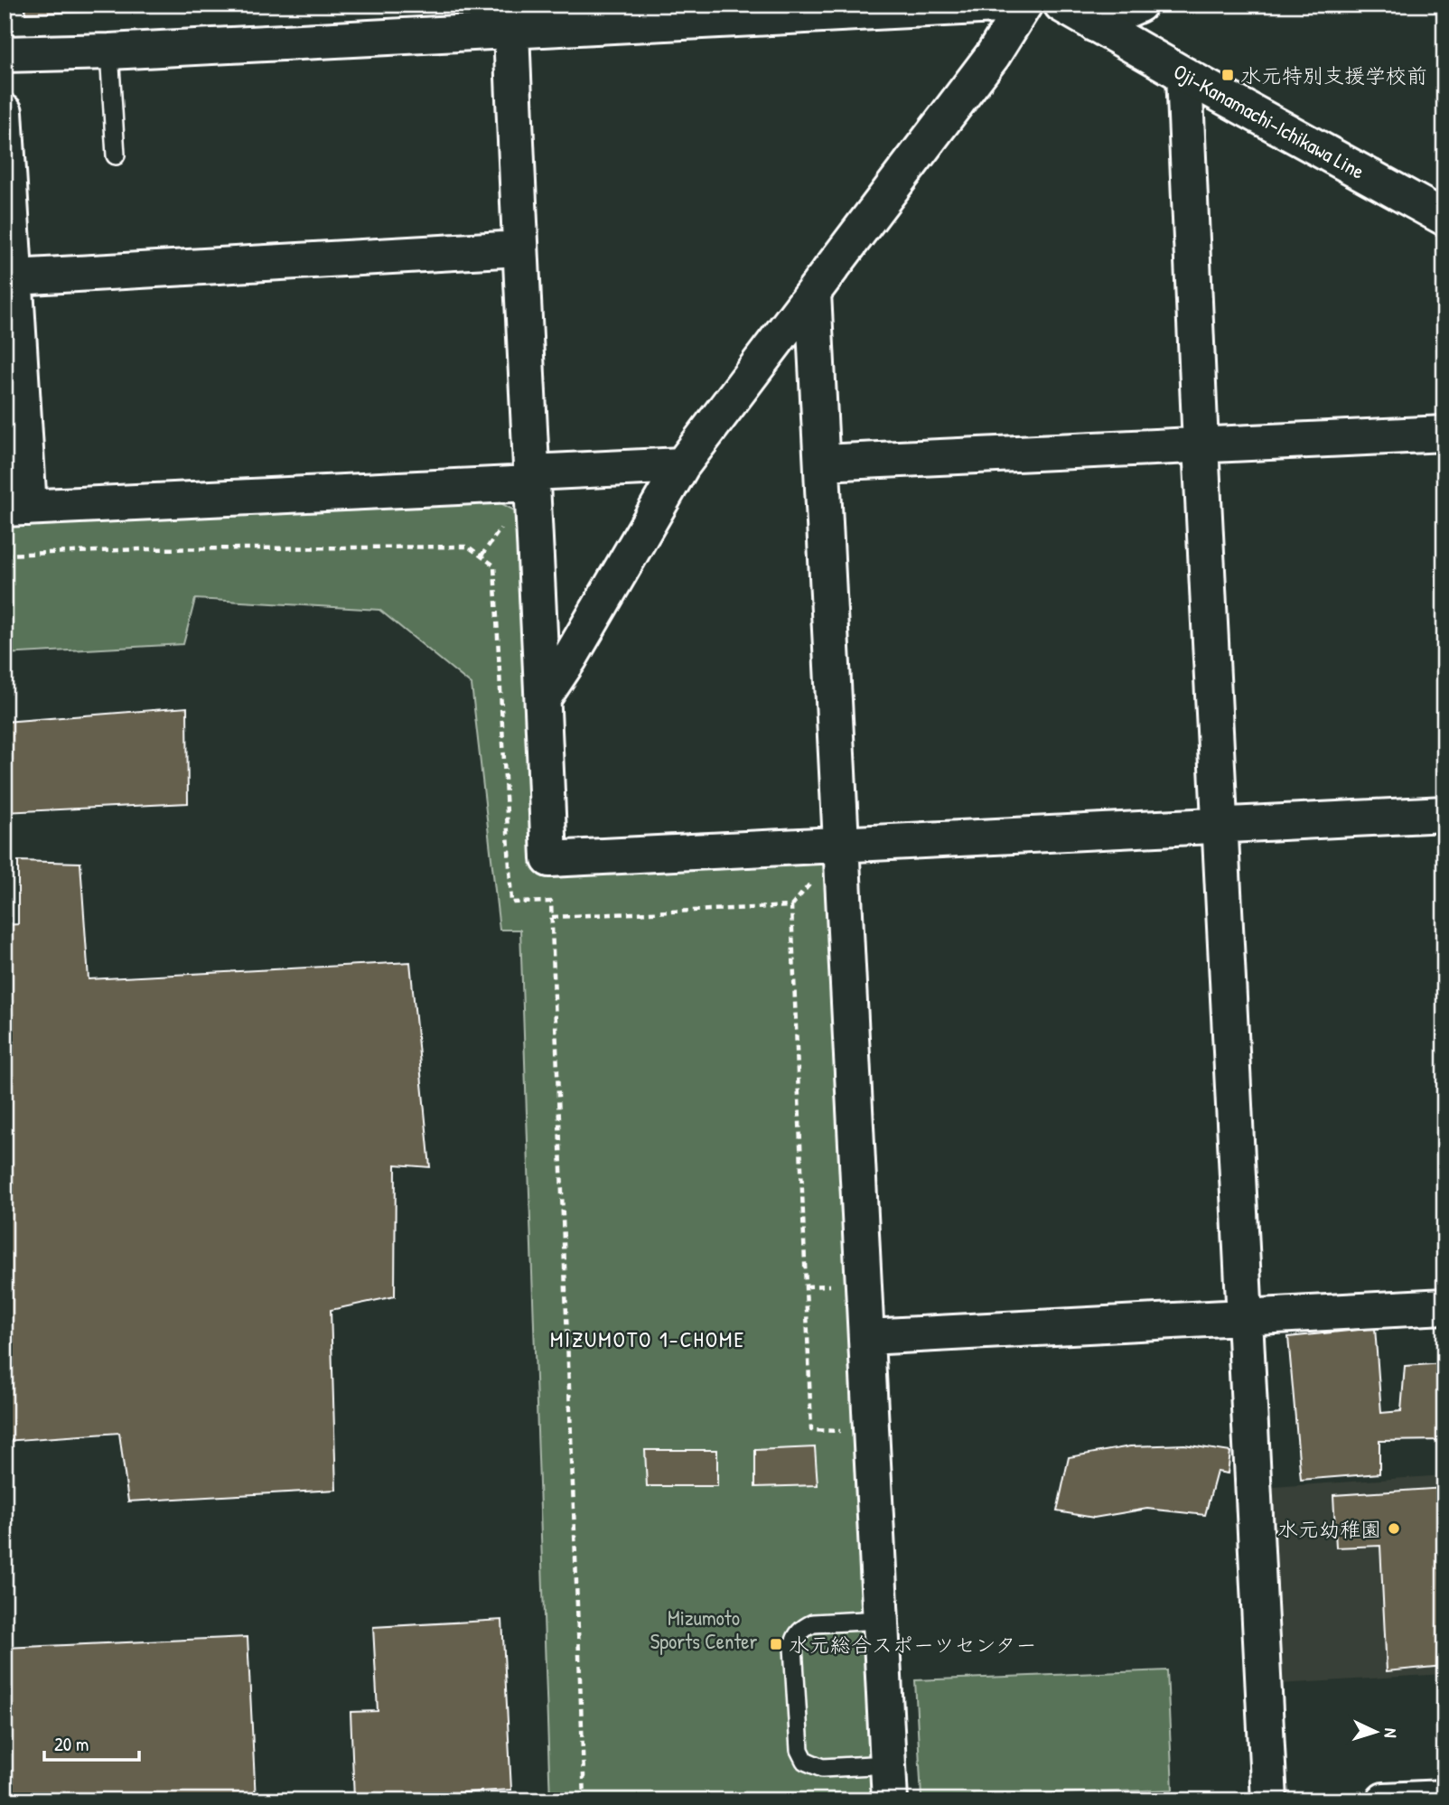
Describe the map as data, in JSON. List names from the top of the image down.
{
  "streets": {
    "street": ["Oji-Kanamachi-Ichikawa Line"]
  },
  "districts": ["MIZUMOTO 1-CHOME"],
  "parks": ["Mizumoto Sports Center"],
  "places": {
    "transit": ["水元特別支援学校前", "水元総合スポーツセンター"],
    "other": ["水元幼稚園"]
  },
  "scale_bar": "20 m",
  "north": "right"
}
